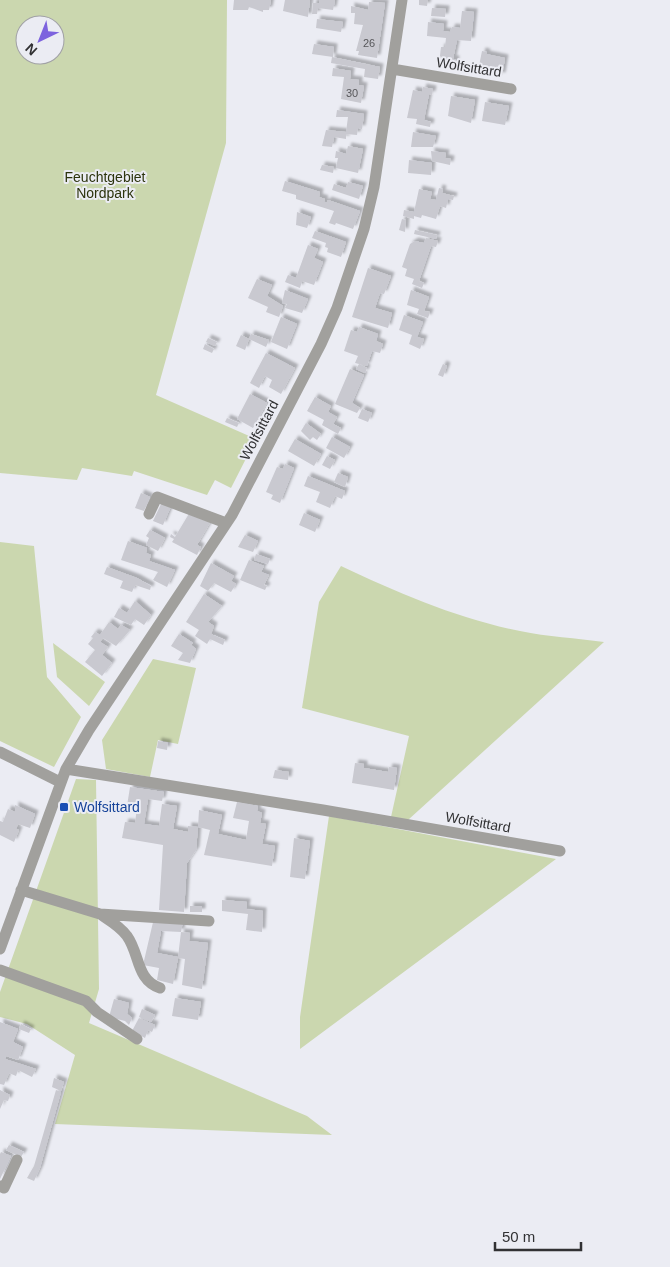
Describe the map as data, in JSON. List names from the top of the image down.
{
  "streets": {
    "street": ["Wolfsittard"]
  },
  "parks": ["Feuchtgebiet Nordpark"],
  "places": {
    "transit": ["Wolfsittard"]
  },
  "house_numbers": ["26", "30"],
  "scale_bar": "50 m",
  "north": "bottom left"
}
